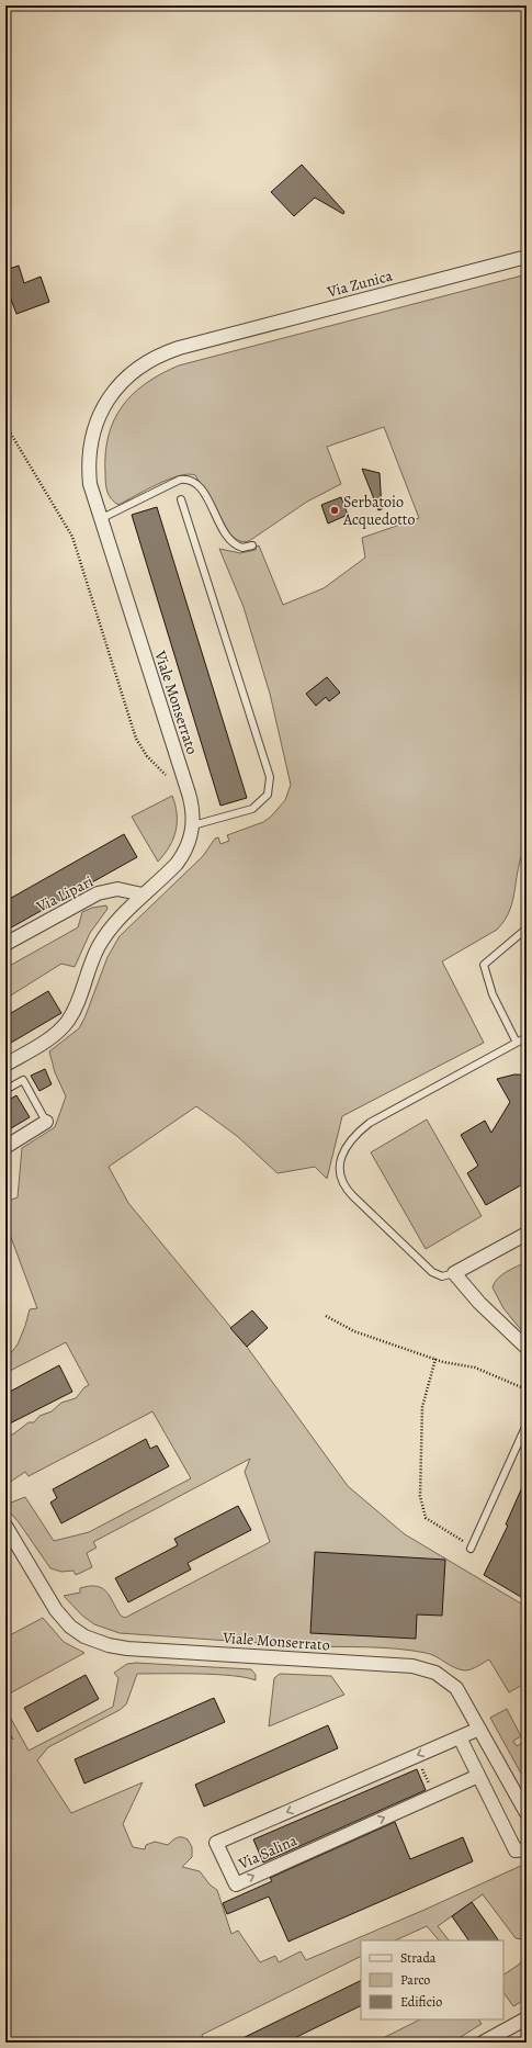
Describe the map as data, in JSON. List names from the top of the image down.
{
  "streets": {
    "street": [
      "Via Zunica",
      "Viale Monserrato",
      "Via Lipari",
      "Via Salina"
    ]
  },
  "crossings": [
    ["Via Zunica", "Viale Monserrato"],
    ["Viale Monserrato", "Via Lipari"],
    ["Viale Monserrato", "Via Salina"]
  ],
  "places": ["Serbatoio Acquedotto"],
  "legend": ["Strada", "Parco", "Edificio"]
}
